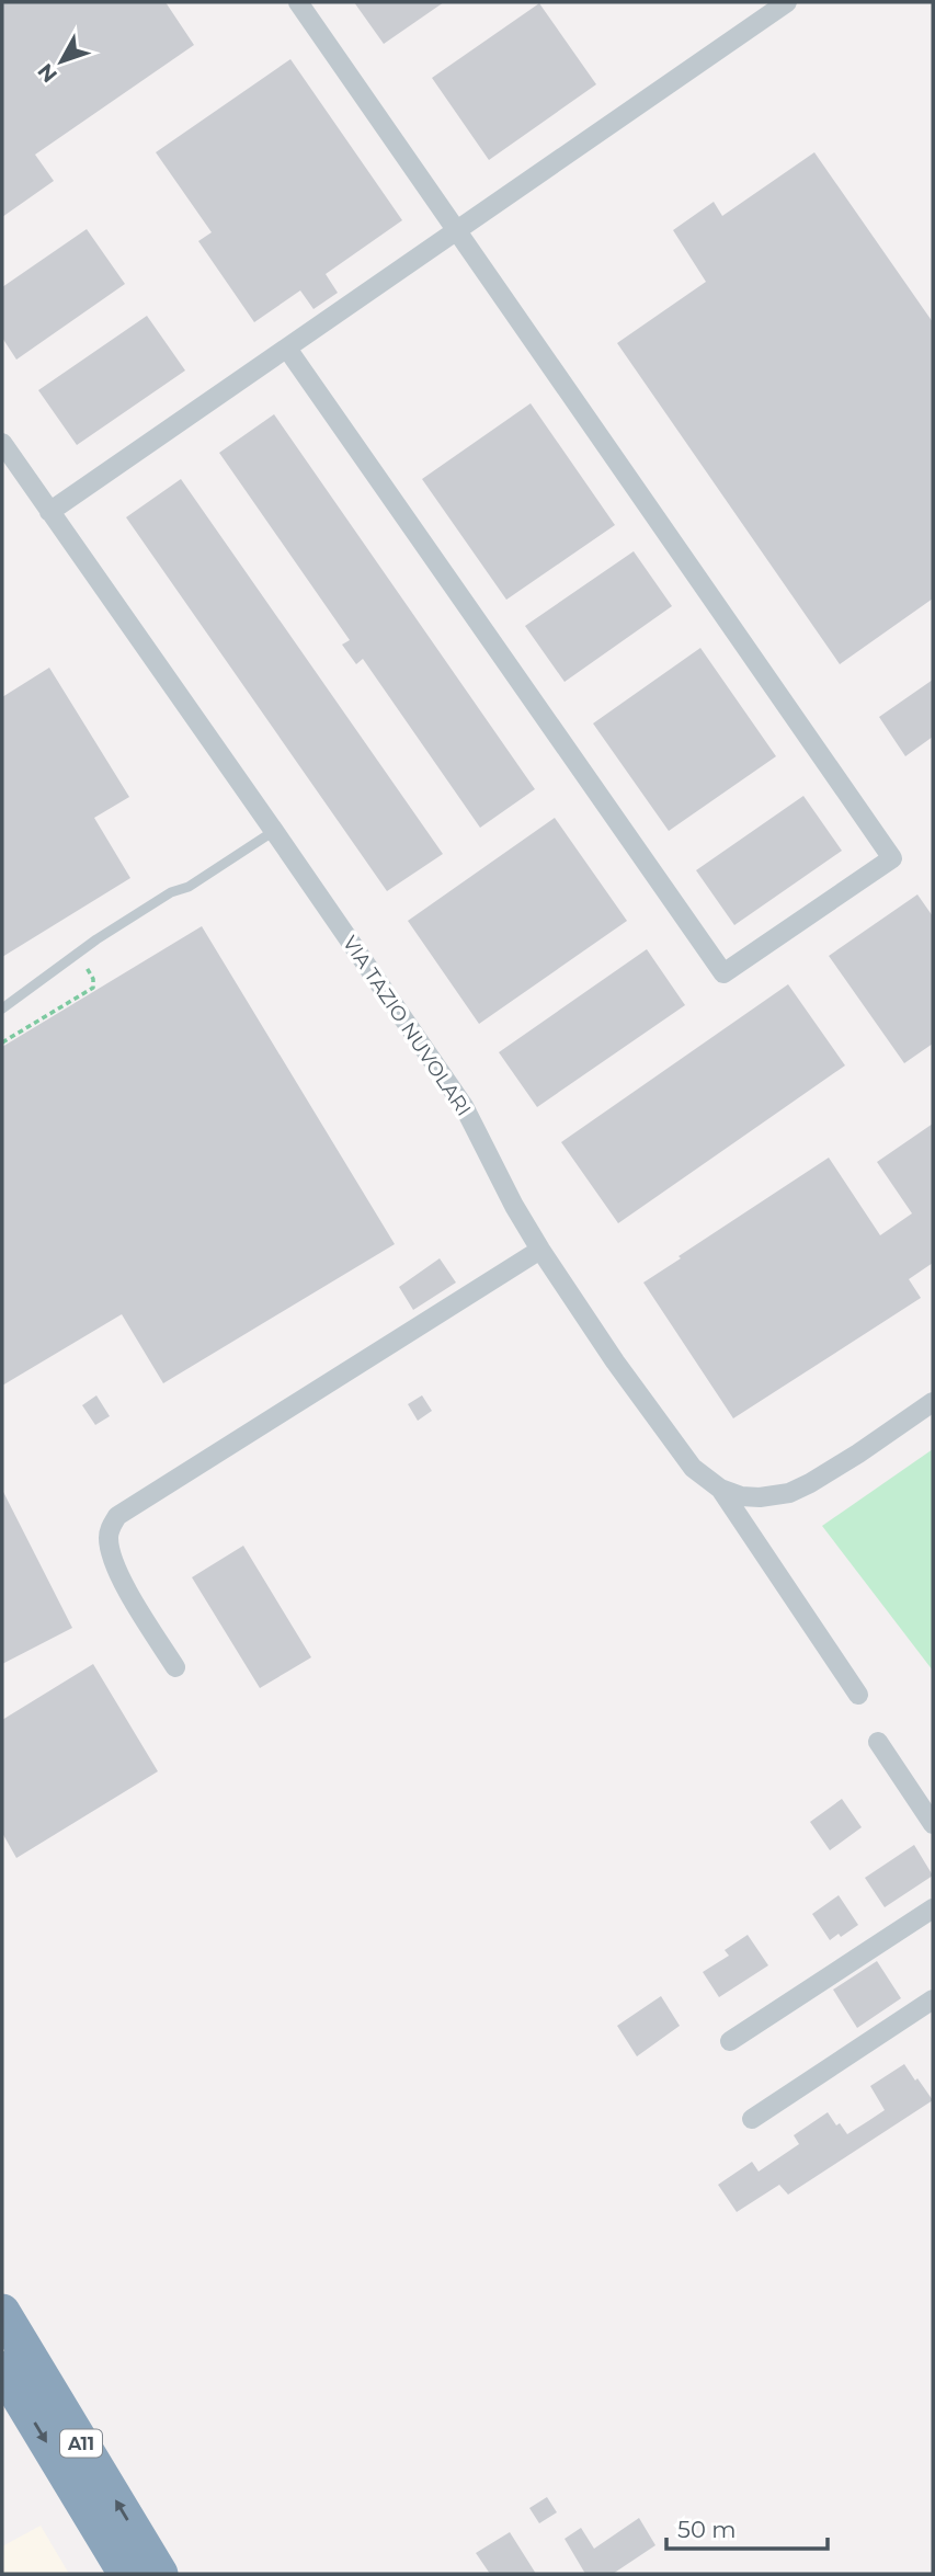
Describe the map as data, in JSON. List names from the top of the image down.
{
  "streets": {
    "highway": ["A11"],
    "street": ["VIA TAZIO NUVOLARI"]
  },
  "scale_bar": "50 m",
  "north": "bottom left"
}
